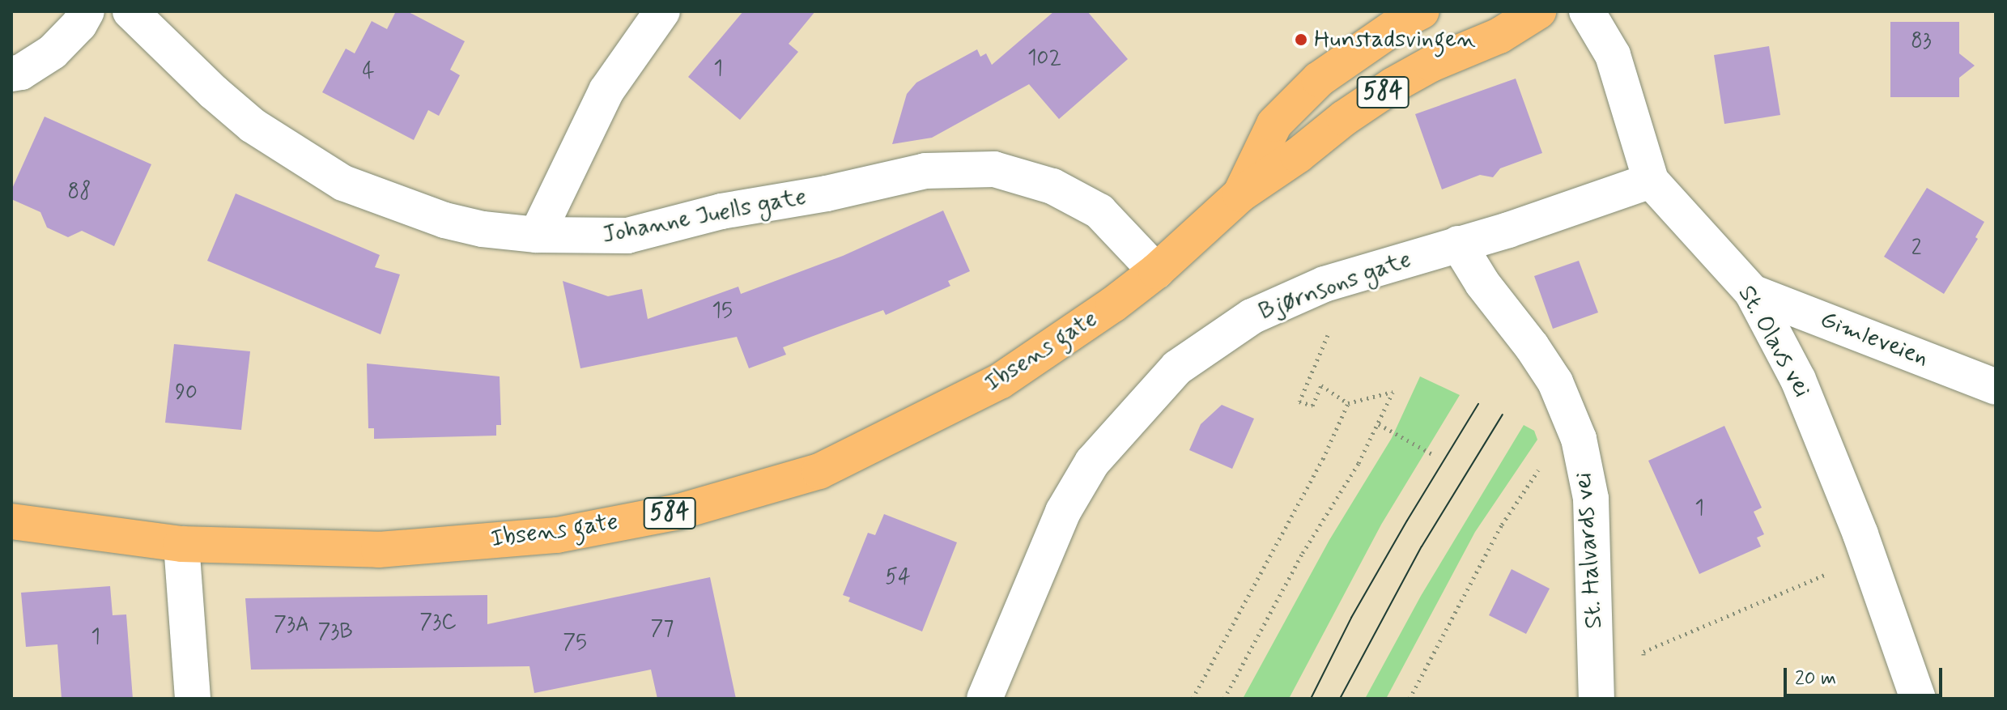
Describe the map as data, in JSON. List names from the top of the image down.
{
  "streets": {
    "main road": ["584", "Ibsens gate"],
    "street": [
      "Johanne Juells gate",
      "Bjørnsons gate",
      "Gimleveien",
      "St. Olavs vei",
      "St. Halvards vei"
    ]
  },
  "crossings": [
    ["Johanne Juells gate", "Ibsens gate"],
    ["Bjørnsons gate", "St. Olavs vei"],
    ["Bjørnsons gate", "St. Halvards vei"],
    ["Gimleveien", "St. Olavs vei"]
  ],
  "places": ["Hunstadsvingen"],
  "house_numbers": [
    "83",
    "102",
    "1",
    "4",
    "88",
    "2",
    "15",
    "90",
    "1",
    "54",
    "73C",
    "73A",
    "77",
    "73B",
    "1",
    "75"
  ],
  "scale_bar": "20 m"
}
